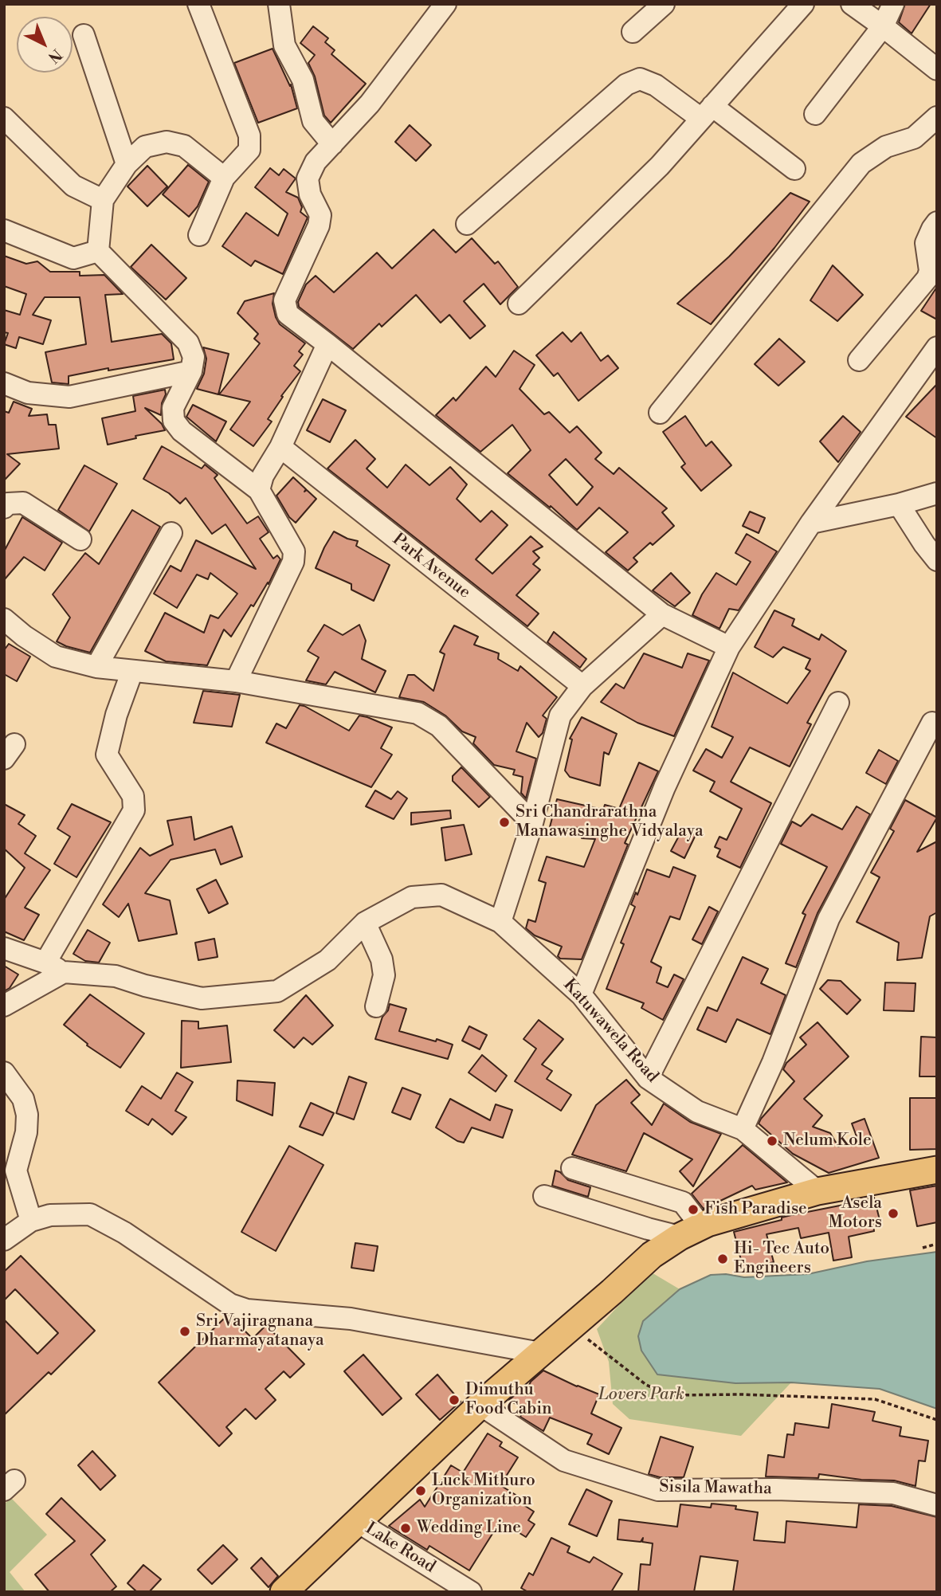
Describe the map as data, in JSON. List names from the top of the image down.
{
  "streets": {
    "street": [
      "Park Avenue",
      "Katuwawela Road",
      "Sisila Mawatha",
      "Lake Road"
    ]
  },
  "parks": ["Lovers Park"],
  "places": [
    "Sri Chandrarathna Manawasinghe Vidyalaya",
    "Nelum Kole",
    "Fish Paradise",
    "Asela Motors",
    "Hi- Tec Auto Engineers",
    "Sri Vajiragnana Dharmayatanaya",
    "Dimuthu Food Cabin",
    "Luck Mithuro Organization",
    "Wedding Line"
  ],
  "north": "bottom right"
}
